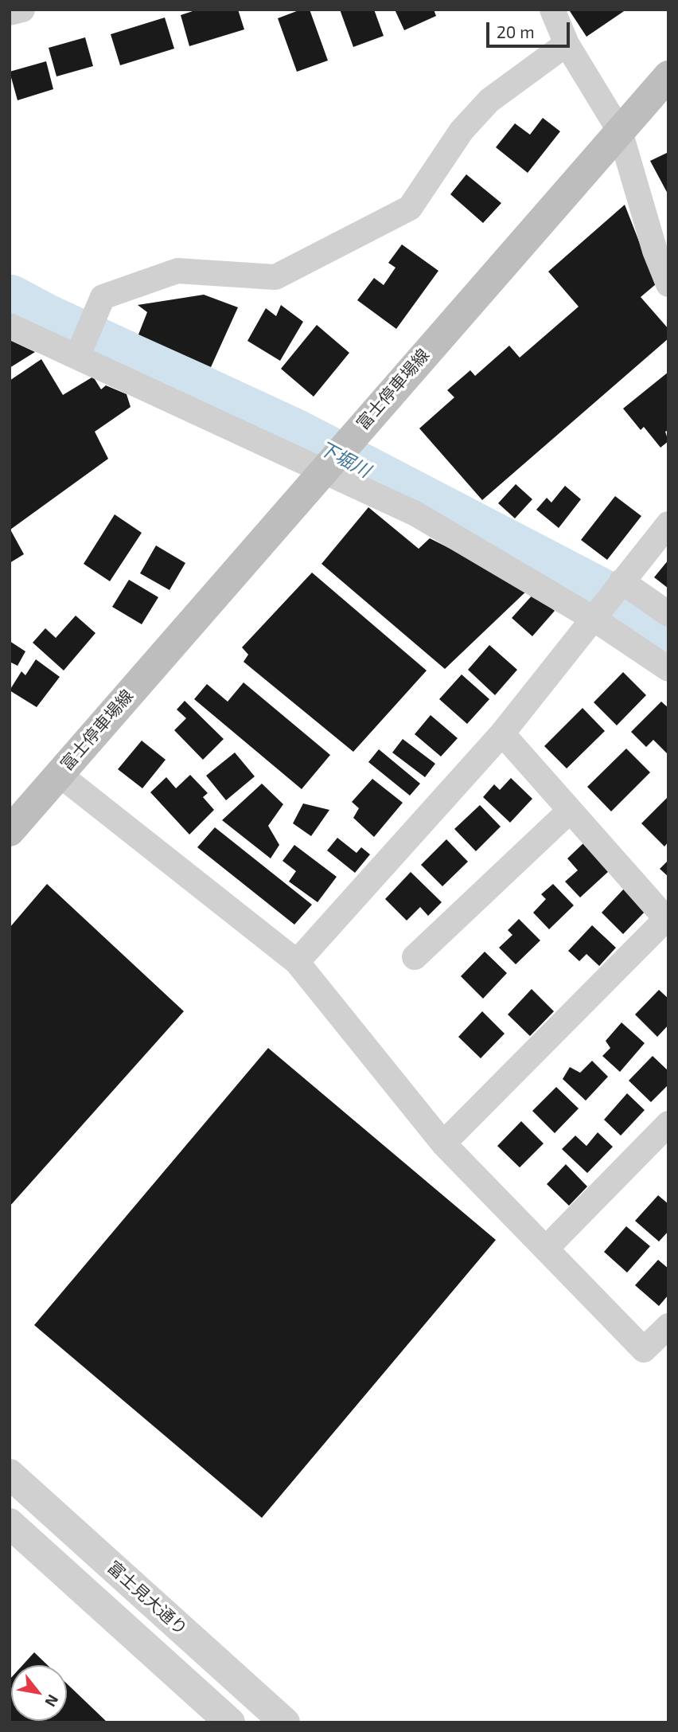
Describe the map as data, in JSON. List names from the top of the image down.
{
  "streets": {
    "main road": ["富士停車場線"],
    "street": ["富士見大通り"]
  },
  "water": ["下堀川"],
  "scale_bar": "20 m",
  "north": "bottom right"
}
